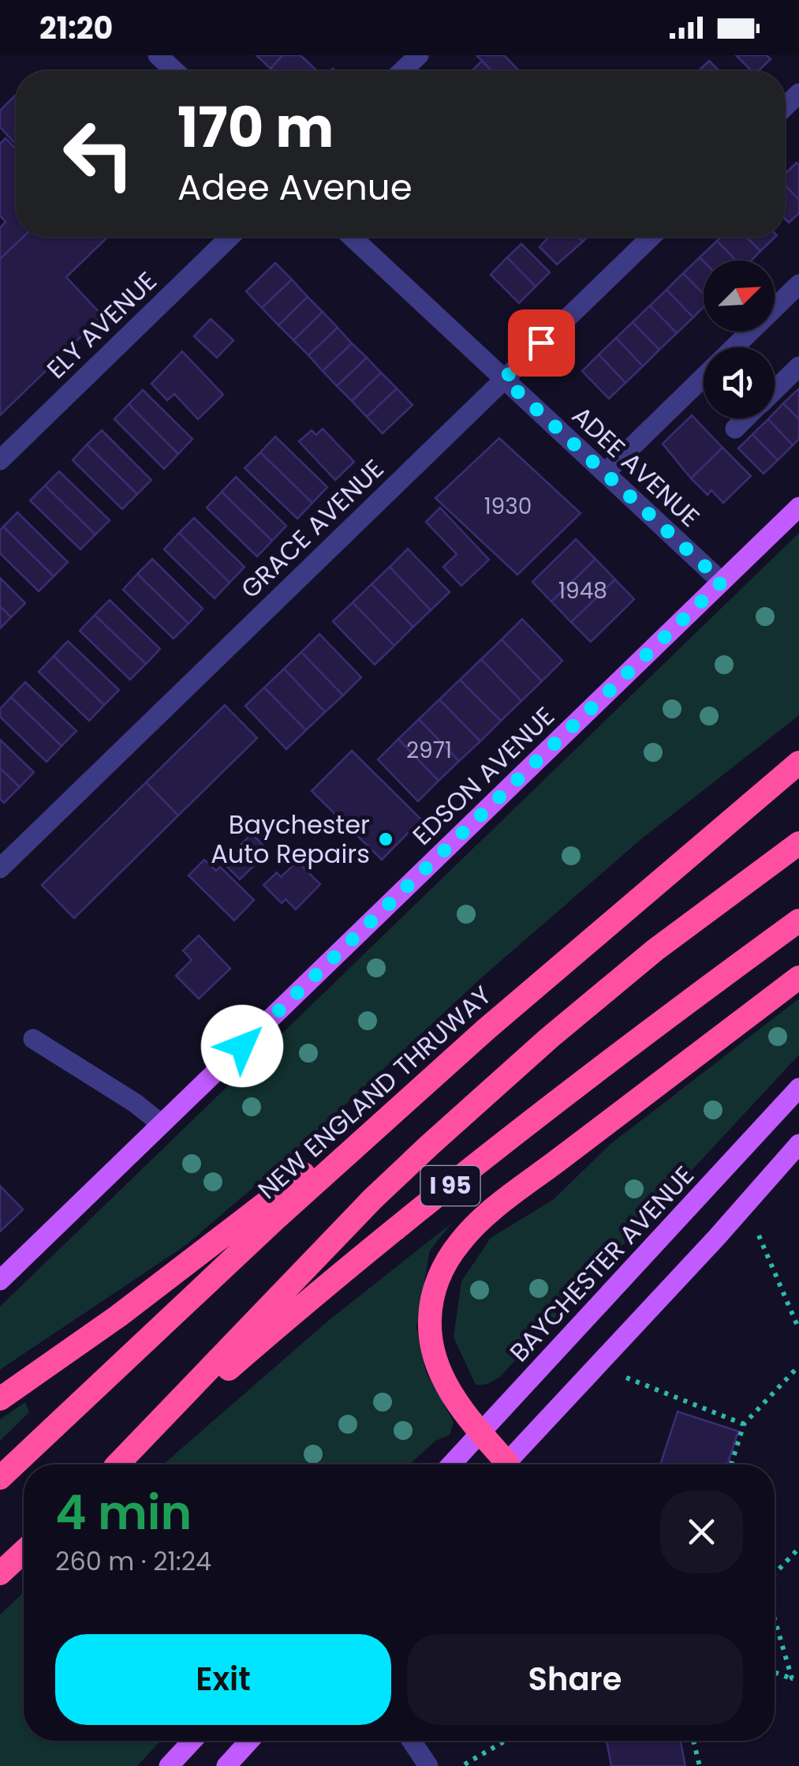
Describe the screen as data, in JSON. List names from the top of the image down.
{
  "streets": {
    "highway": ["NEW ENGLAND THRUWAY", "I 95"],
    "main road": ["EDSON AVENUE", "BAYCHESTER AVENUE"],
    "street": ["ELY AVENUE", "ADEE AVENUE", "GRACE AVENUE"]
  },
  "crossings": [
    ["ADEE AVENUE", "GRACE AVENUE"],
    ["ADEE AVENUE", "EDSON AVENUE"]
  ],
  "places": ["Baychester Auto Repairs"],
  "house_numbers": ["1930", "1948", "2971"],
  "north": "top right",
  "page": {
    "status": "21:20",
    "turn": ["170 m", "Adee Avenue"],
    "heading": ["4 min", "260 m · 21:24"],
    "buttons": ["Exit", "Share"]
  }
}
